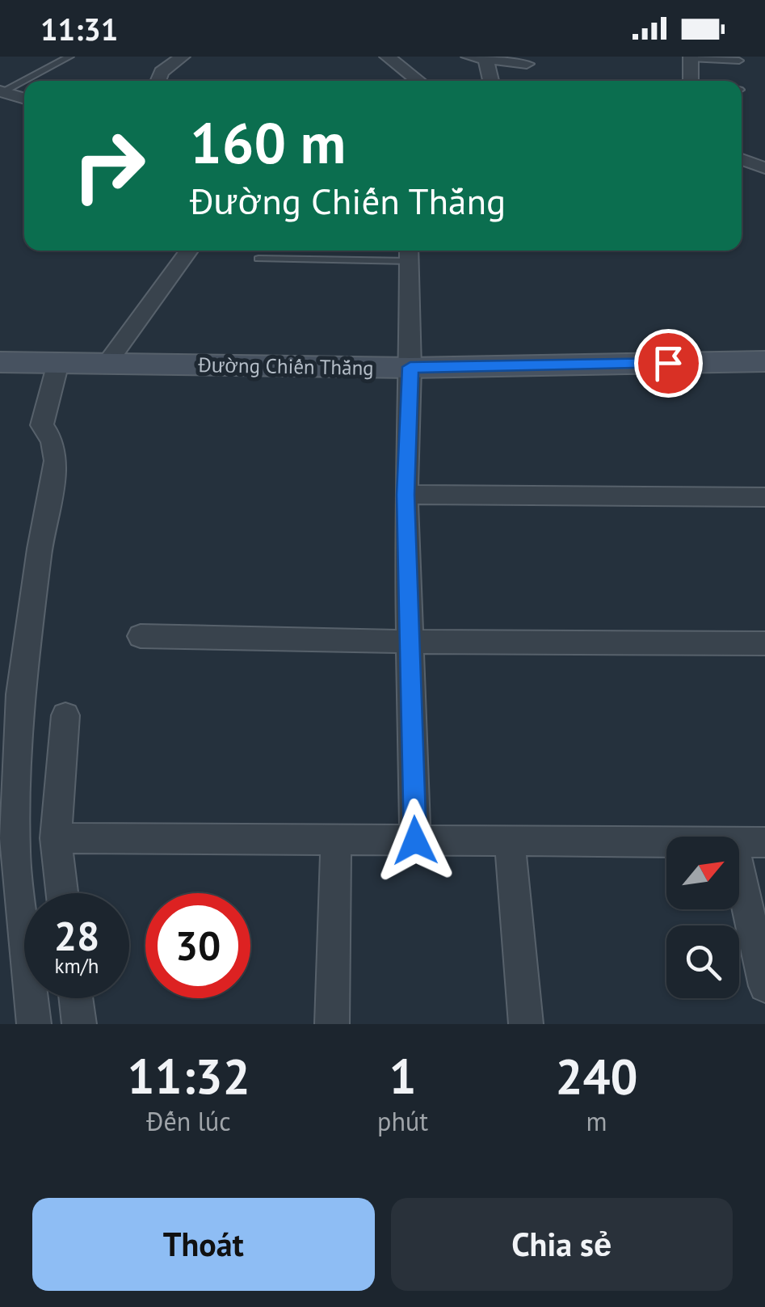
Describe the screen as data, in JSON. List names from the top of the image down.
{
  "streets": {
    "main road": ["Đường Chiến Thắng"]
  },
  "north": "top right",
  "page": {
    "status": "11:31",
    "turn": ["160 m", "Đường Chiến Thắng"],
    "speed": "28 km/h",
    "limit": "30",
    "eta": [
      "11:32",
      "Đến lúc",
      "1",
      "phút",
      "240",
      "m"
    ],
    "buttons": ["Thoát", "Chia sẻ"]
  }
}
